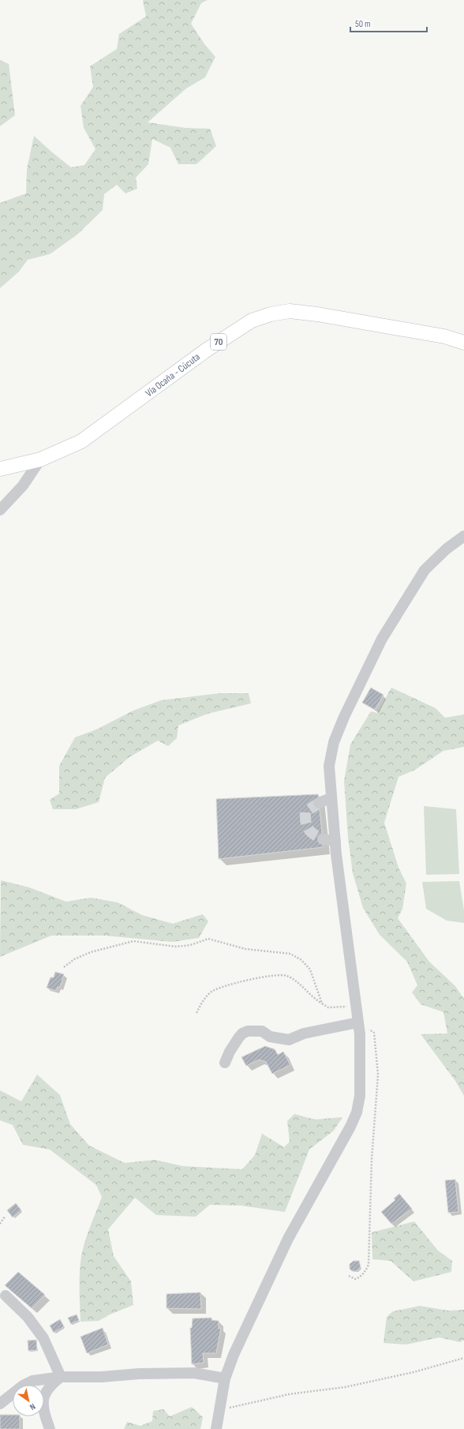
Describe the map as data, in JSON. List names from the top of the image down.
{
  "streets": {
    "main road": ["70", "Vía Ocaña - Cúcuta"]
  },
  "scale_bar": "50 m",
  "north": "bottom right"
}
